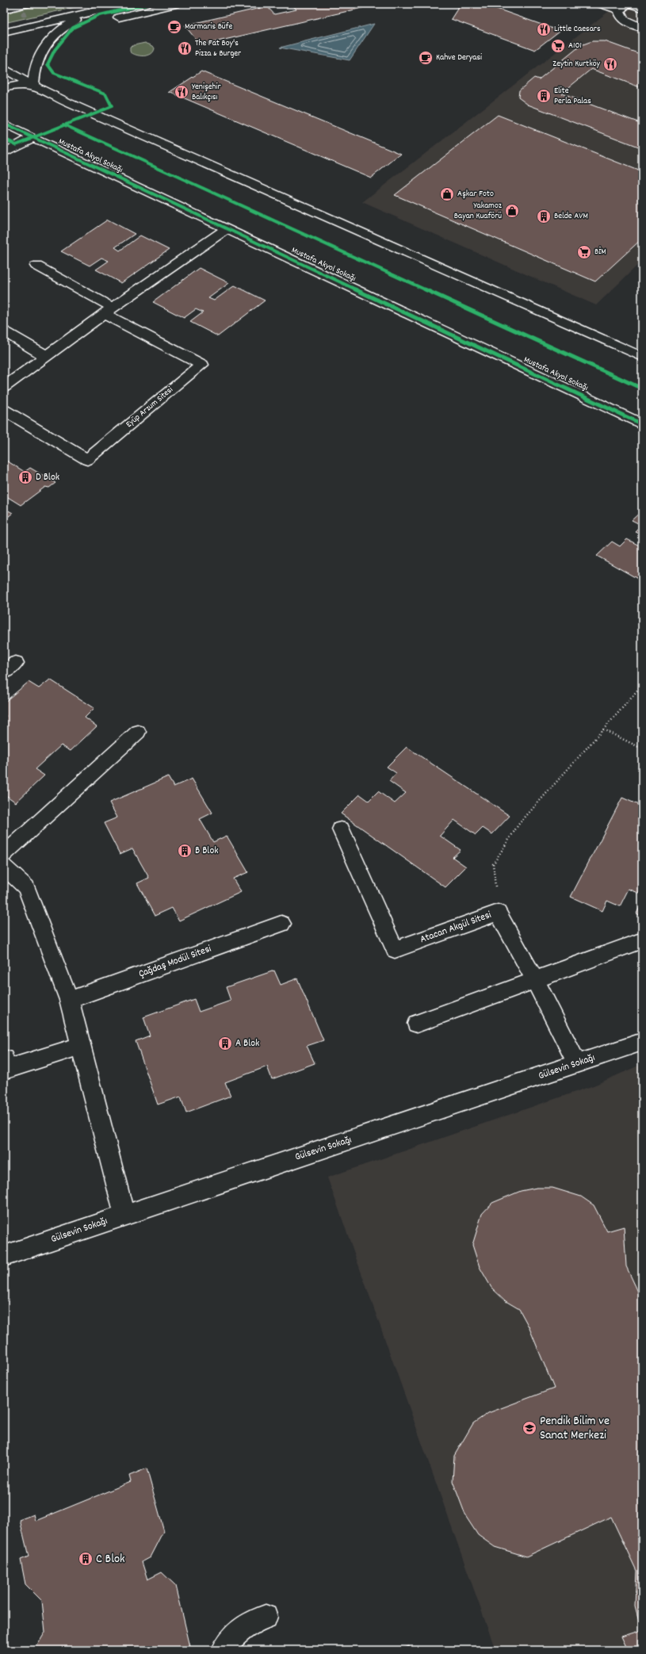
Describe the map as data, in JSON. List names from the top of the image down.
{
  "streets": {
    "street": [
      "Mustafa Akyol Sokağı",
      "Eyüp Arzum Sitesi",
      "Atacan Akgül Sitesi",
      "Çağdaş Modül Sitesi",
      "Gülsevin Sokağı"
    ]
  },
  "crossings": [
    ["Atacan Akgül Sitesi", "Gülsevin Sokağı"]
  ],
  "places": {
    "cafe": ["Marmaris Büfe", "Kahve Deryasi"],
    "restaurant": [
      "Little Caesars",
      "The Fat Boy's Pizza & Burger",
      "Zeytin Kurtköy",
      "Yenişehir Balıkçısı"
    ],
    "supermarket": ["A101", "BİM"],
    "building": [
      "Elite Perla Palas",
      "Belde AVM",
      "D Blok",
      "B Blok",
      "A Blok",
      "C Blok"
    ],
    "shop": ["Aşkar Foto", "Yakamoz Bayan Kuaförü"],
    "school or university": ["Pendik Bilim ve Sanat Merkezi"]
  }
}
